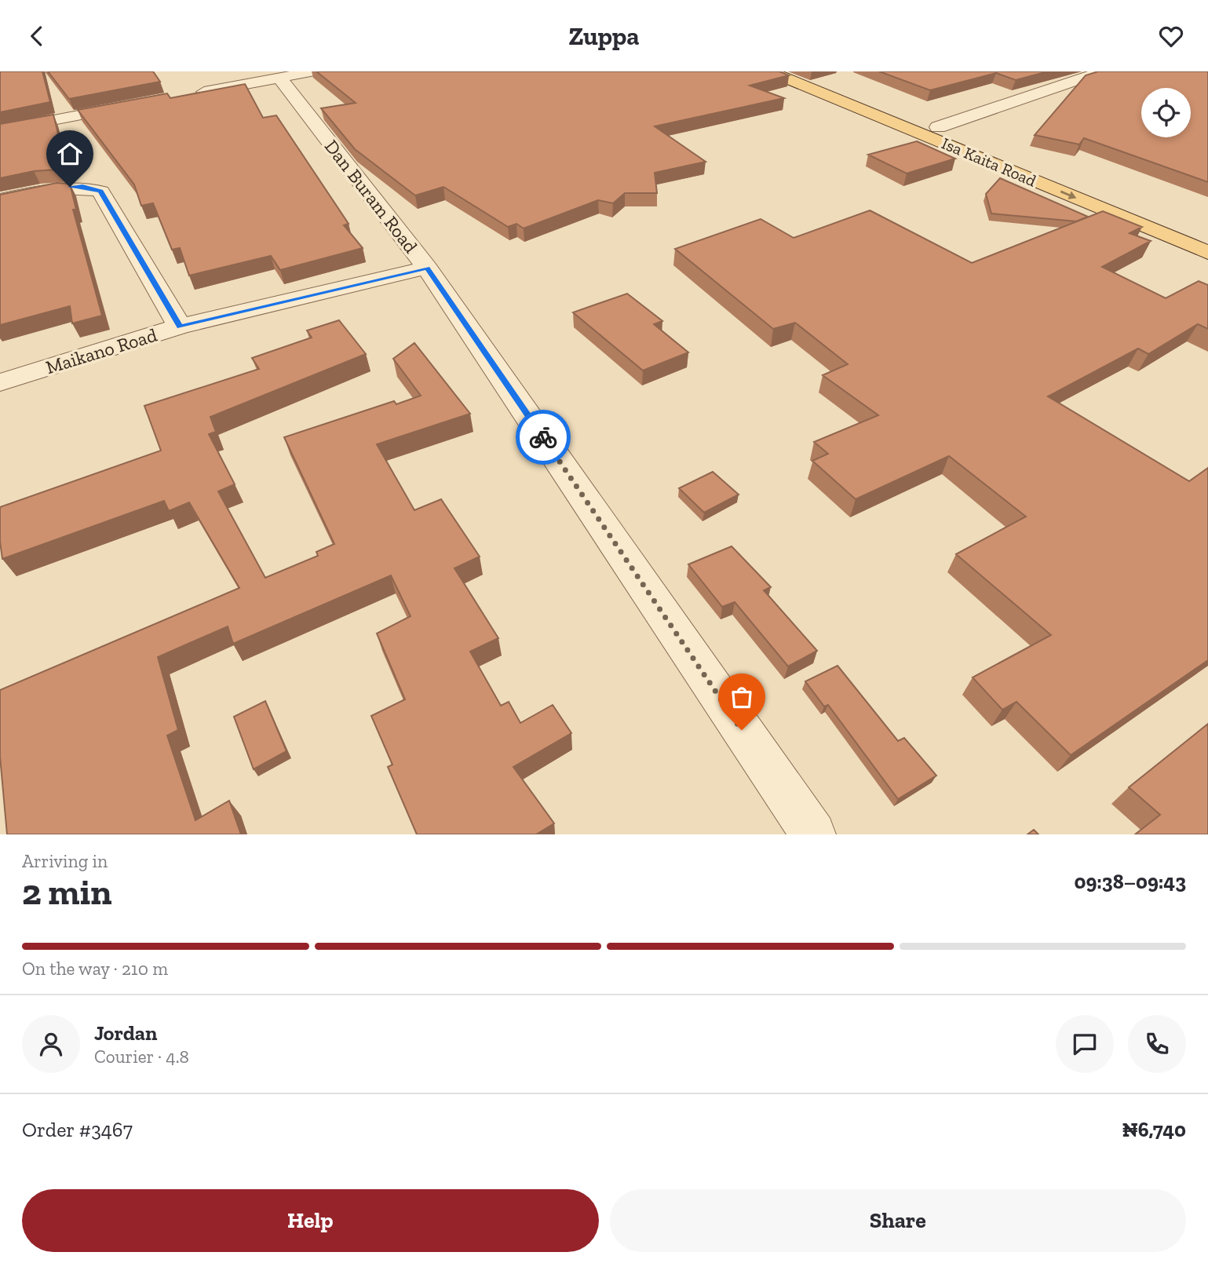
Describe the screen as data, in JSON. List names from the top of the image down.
{
  "streets": {
    "main road": ["Isa Kaita Road"],
    "street": ["Dan Buram Road", "Maikano Road"]
  },
  "crossings": [
    ["Dan Buram Road", "Maikano Road"]
  ],
  "page": {
    "header": "Zuppa",
    "heading": ["2 min", "Arriving in", "09:38–09:43"],
    "panel": [
      "Jordan",
      "Courier · 4.8",
      "Order #3467",
      "₦6,740"
    ],
    "bar": "On the way · 210 m",
    "buttons": ["Help", "Share"]
  }
}
